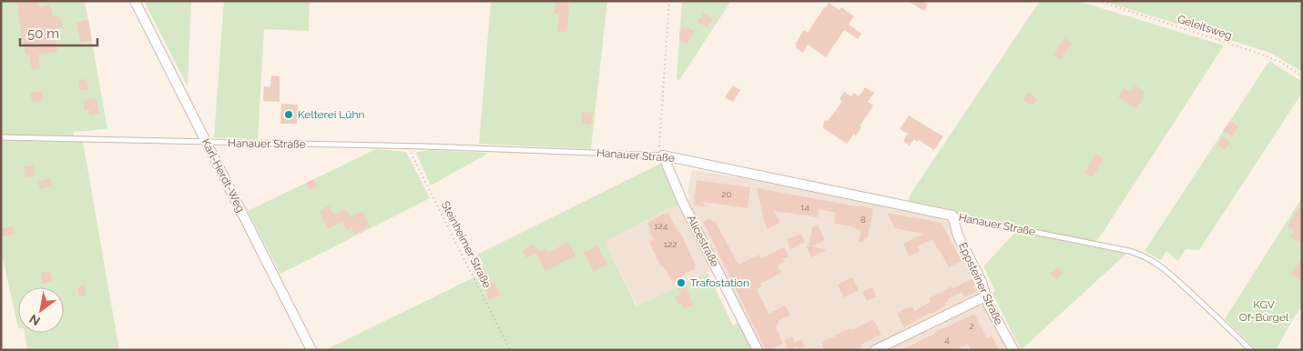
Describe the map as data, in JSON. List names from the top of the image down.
{
  "streets": {
    "street": [
      "Hanauer Straße",
      "Karl-Herdt-Weg",
      "Alicestraße",
      "Eppsteiner Straße"
    ],
    "path": ["Geleitsweg", "Steinheimer Straße"]
  },
  "crossings": [
    ["Hanauer Straße", "Karl-Herdt-Weg"],
    ["Hanauer Straße", "Alicestraße"],
    ["Hanauer Straße", "Steinheimer Straße"],
    ["Hanauer Straße", "Eppsteiner Straße"]
  ],
  "parks": ["KGV Of-Bürgel"],
  "places": ["Kelterei Lühn", "Trafostation"],
  "house_numbers": [
    "20",
    "14",
    "8",
    "124",
    "122",
    "2",
    "4"
  ],
  "scale_bar": "50 m",
  "north": "bottom left"
}
